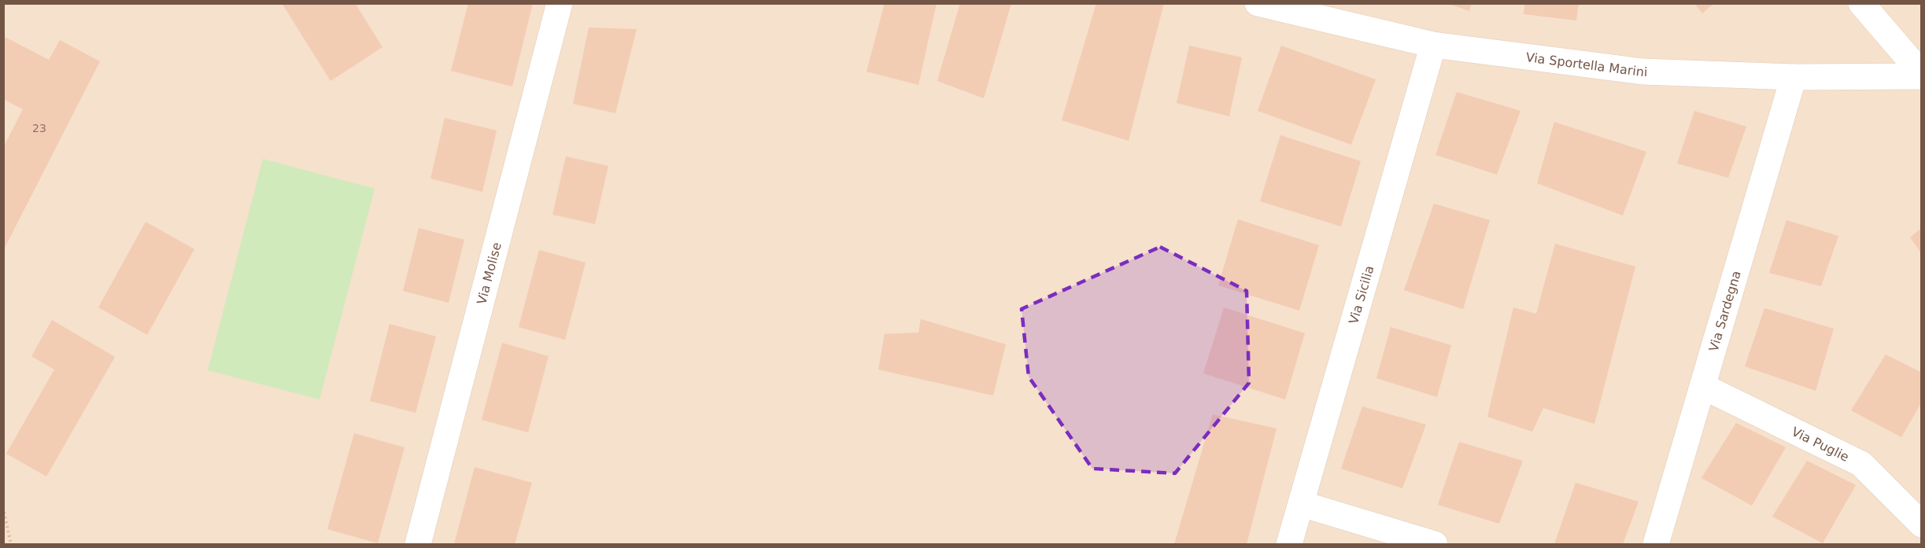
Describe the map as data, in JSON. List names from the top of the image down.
{
  "streets": {
    "street": [
      "Via Sportella Marini",
      "Via Molise",
      "Via Sicilia",
      "Via Sardegna",
      "Via Puglie"
    ]
  },
  "crossings": [
    ["Via Sportella Marini", "Via Sicilia"],
    ["Via Sportella Marini", "Via Sardegna"],
    ["Via Sardegna", "Via Puglie"]
  ],
  "house_numbers": ["23"]
}
